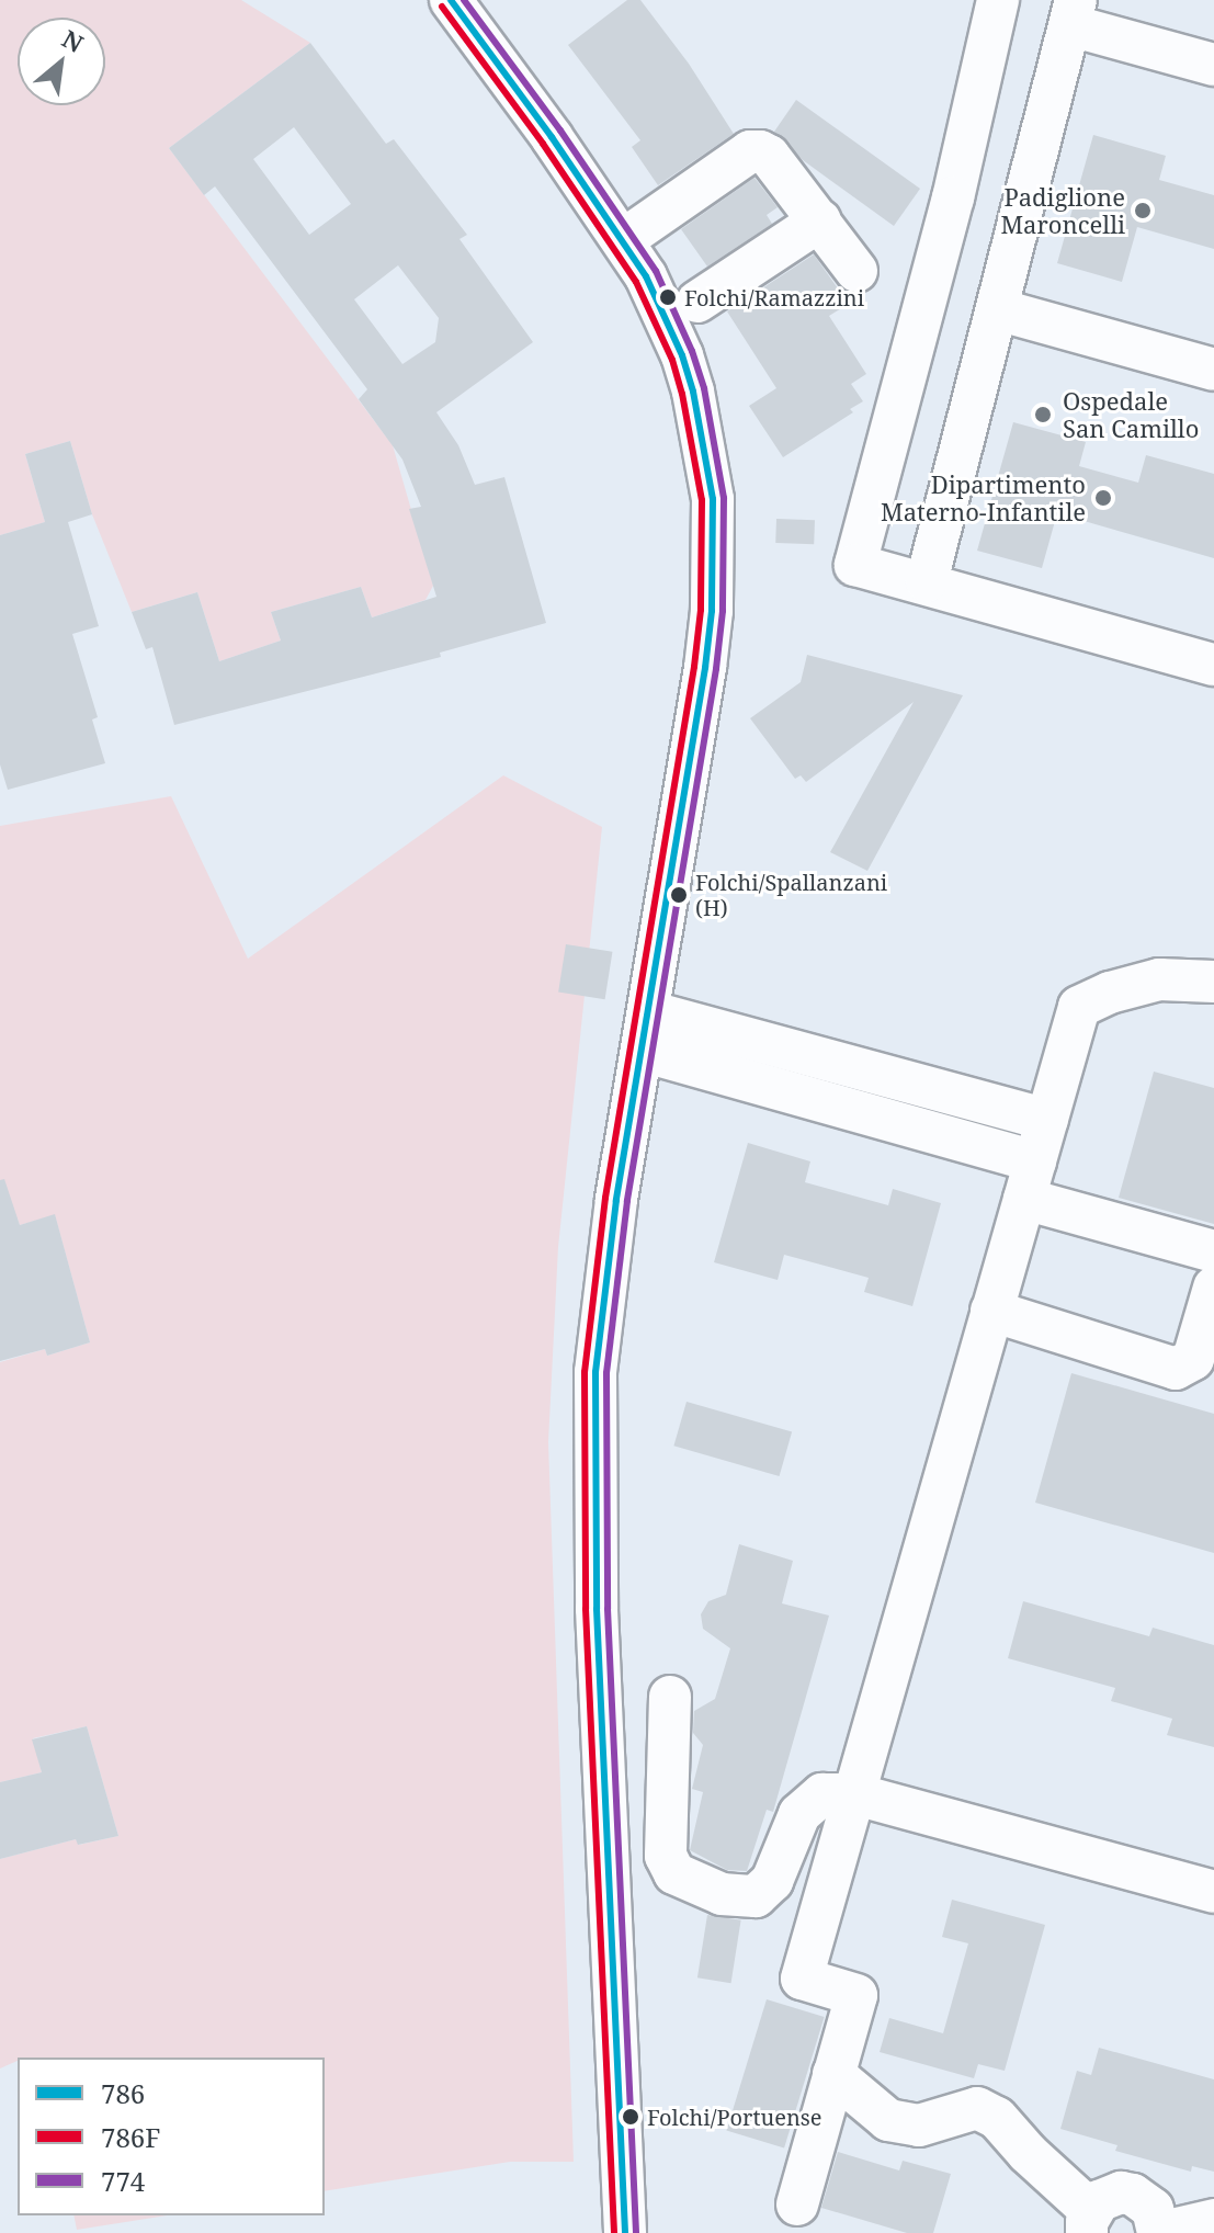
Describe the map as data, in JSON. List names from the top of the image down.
{
  "places": [
    "Padiglione Maroncelli",
    "Folchi/Ramazzini",
    "Ospedale San Camillo",
    "Dipartimento Materno-Infantile",
    "Folchi/Spallanzani (H)",
    "Folchi/Portuense"
  ],
  "lines": ["transit line 786", "transit line 774", "transit line 786F"],
  "legend": ["786", "786F", "774"],
  "north": "top right"
}
